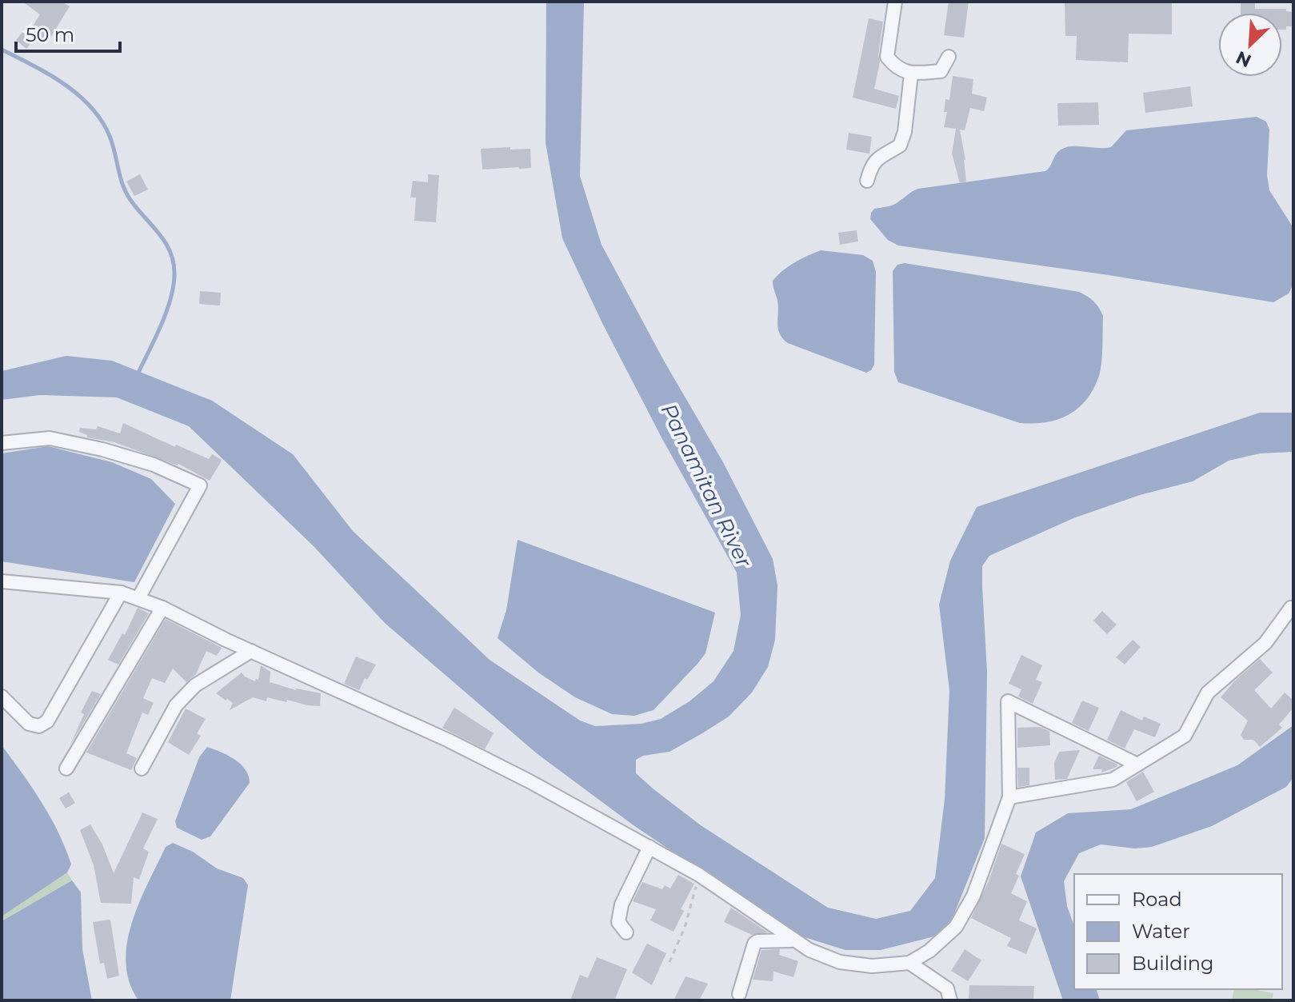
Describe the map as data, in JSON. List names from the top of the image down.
{
  "water": ["Panamitan River"],
  "legend": ["Road", "Water", "Building"],
  "scale_bar": "50 m",
  "north": "bottom left"
}
